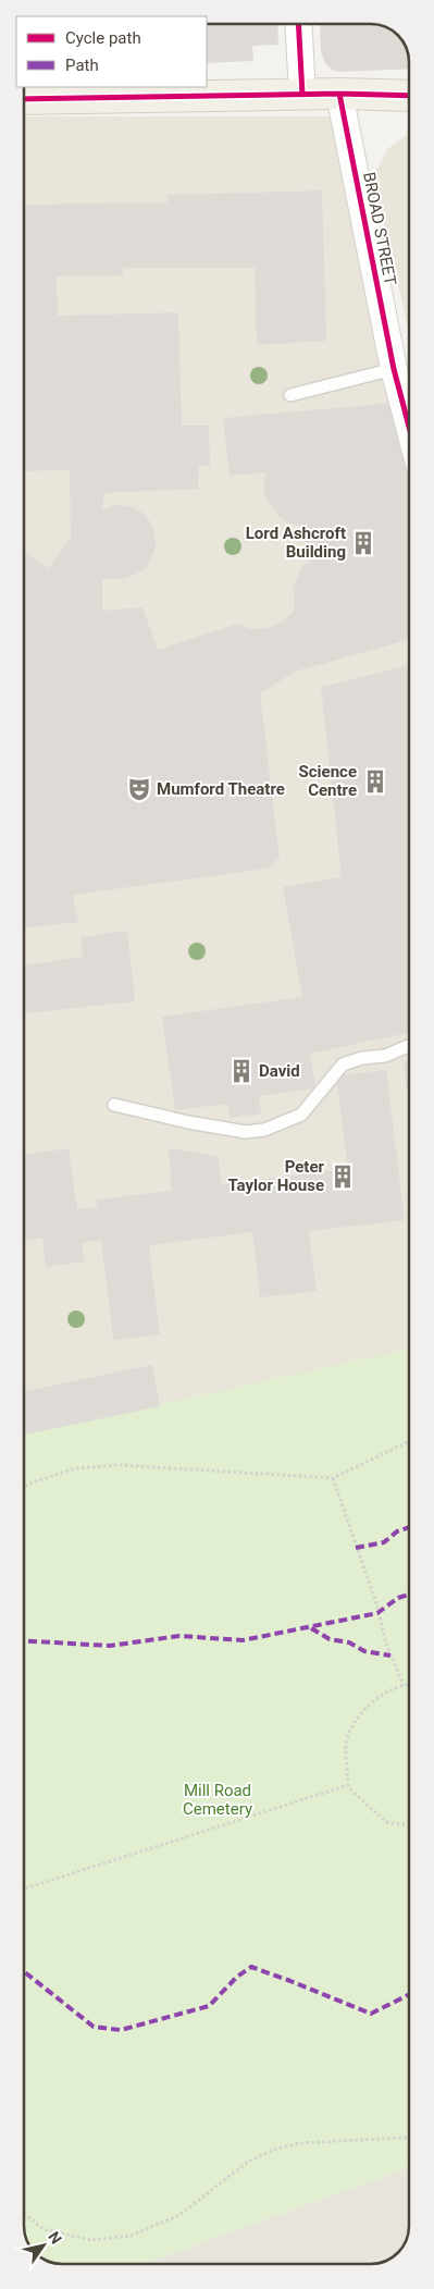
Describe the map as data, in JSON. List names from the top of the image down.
{
  "streets": {
    "street": ["BROAD STREET"]
  },
  "parks": ["Mill Road Cemetery"],
  "places": {
    "building": [
      "Lord Ashcroft Building",
      "Science Centre",
      "David",
      "Peter Taylor House"
    ],
    "theatre": ["Mumford Theatre"]
  },
  "legend": ["Cycle path", "Path"],
  "north": "top right"
}
